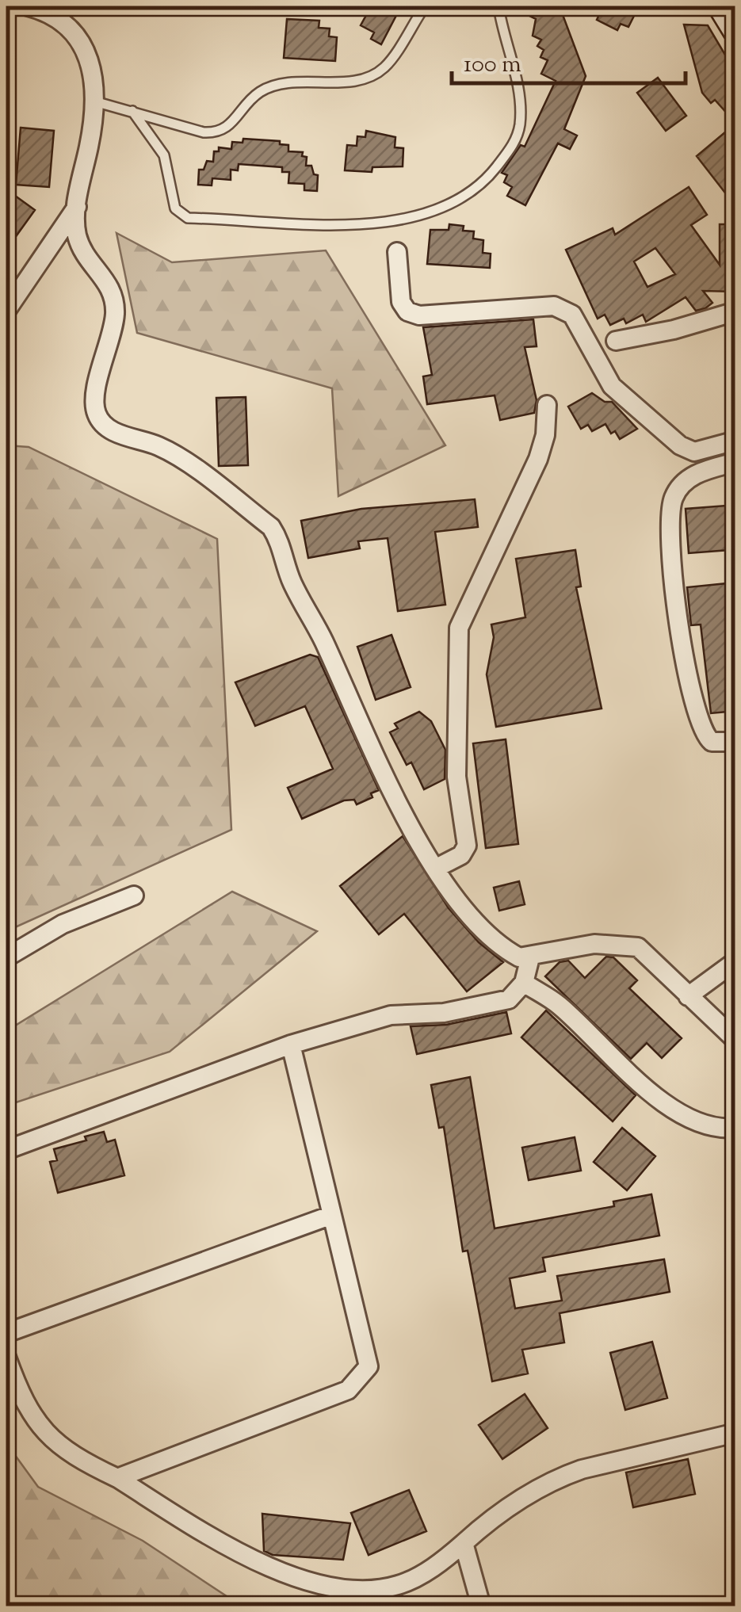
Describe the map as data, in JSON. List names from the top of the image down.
{
  "scale_bar": "100 m"
}
